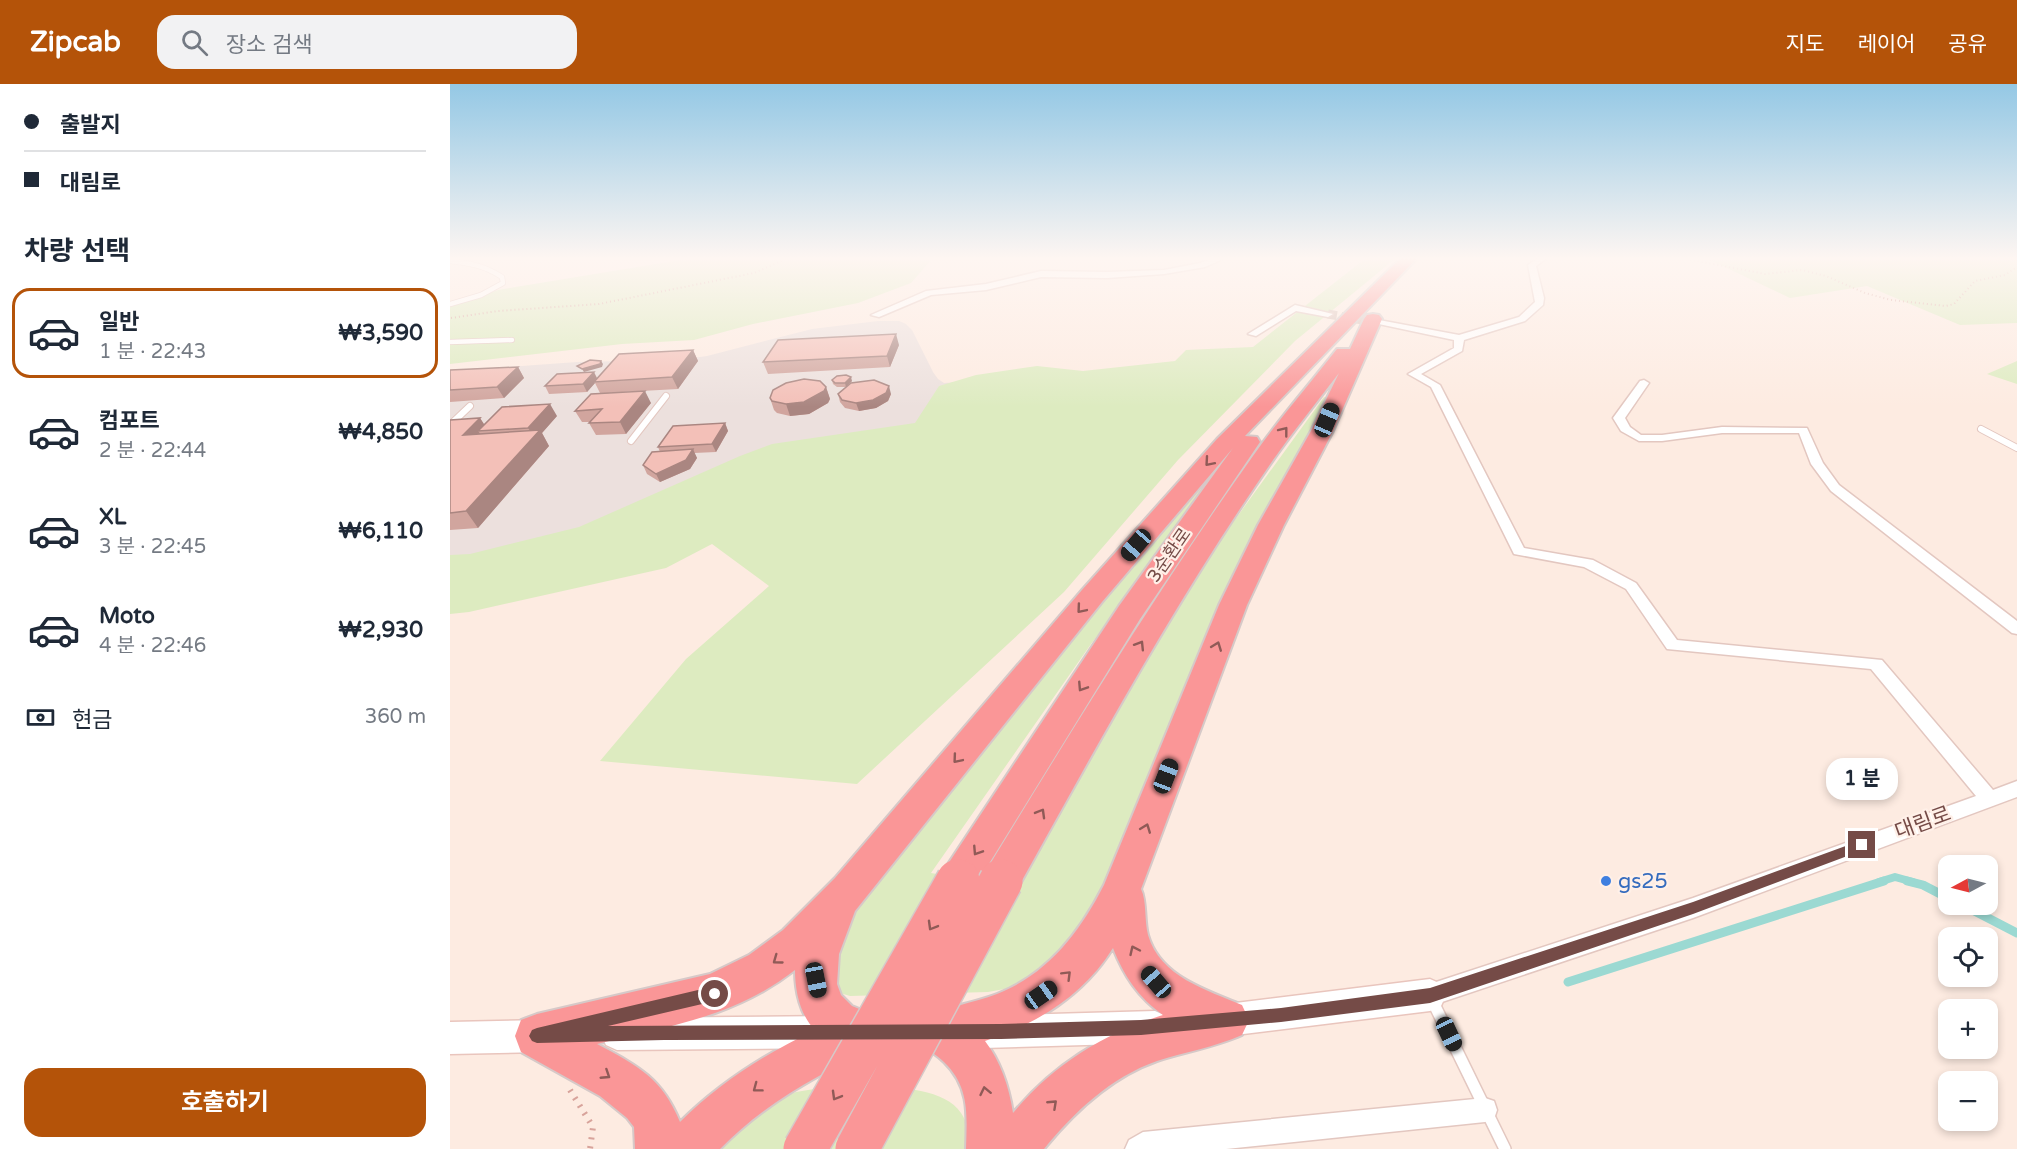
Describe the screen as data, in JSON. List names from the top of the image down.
{
  "streets": {
    "highway": ["3순환로"],
    "street": ["대림로"]
  },
  "places": ["gs25"],
  "north": "left",
  "page": {
    "header": "Zipcab",
    "search": "장소 검색",
    "nav": ["지도", "레이어", "공유"],
    "banner": ["출발지", "대림로"],
    "heading": "차량 선택",
    "list": [
      {
        "name": "일반",
        "note": "1 분 · 22:43",
        "value": "₩3,590"
      },
      {
        "name": "컴포트",
        "note": "2 분 · 22:44",
        "value": "₩4,850"
      },
      {
        "name": "XL",
        "note": "3 분 · 22:45",
        "value": "₩6,110"
      },
      {
        "name": "Moto",
        "note": "4 분 · 22:46",
        "value": "₩2,930"
      }
    ],
    "pay": ["현금", "360 m"],
    "bubble": "1 분",
    "map_buttons": ["+", "−"],
    "buttons": "호출하기"
  }
}
